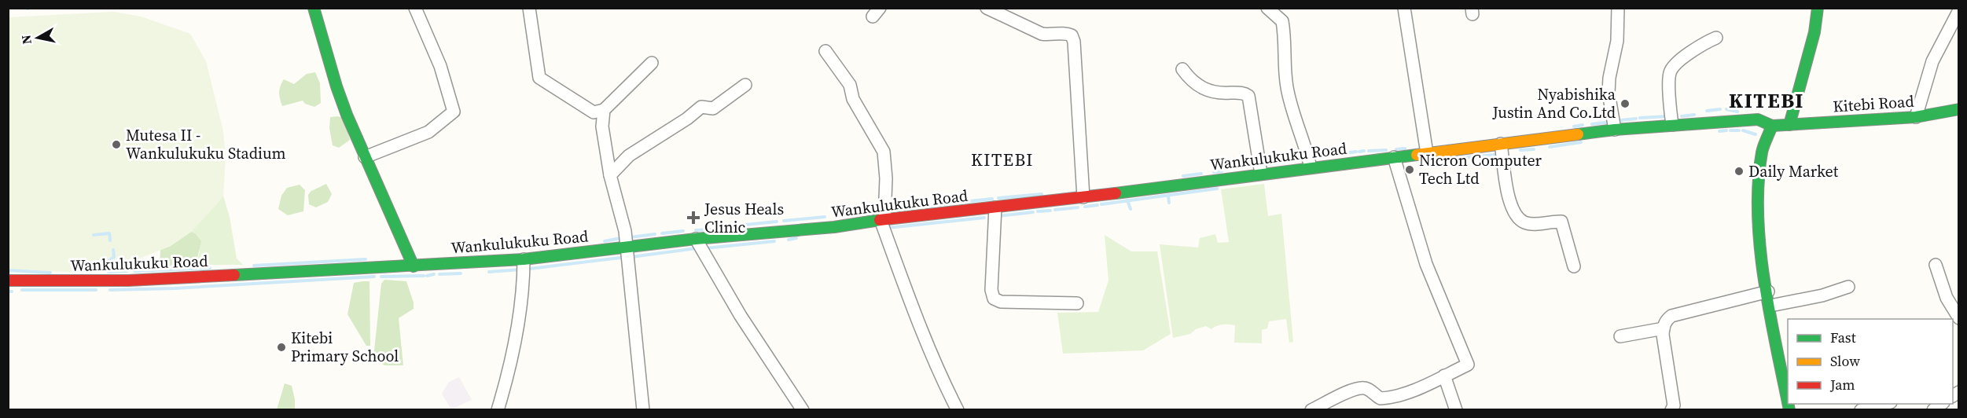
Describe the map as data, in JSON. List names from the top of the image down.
{
  "streets": {
    "main road": ["Kitebi Road", "Wankulukuku Road"]
  },
  "crossings": [
    ["Kitebi Road", "Wankulukuku Road"]
  ],
  "districts": ["KITEBI", "KITEBI"],
  "places": {
    "other": [
      "Nyabishika Justin And Co.Ltd",
      "Mutesa II - Wankulukuku Stadium",
      "Nicron Computer Tech Ltd",
      "Daily Market",
      "Kitebi Primary School"
    ],
    "health": ["Jesus Heals Clinic"]
  },
  "legend": ["Fast", "Slow", "Jam"],
  "north": "left"
}
